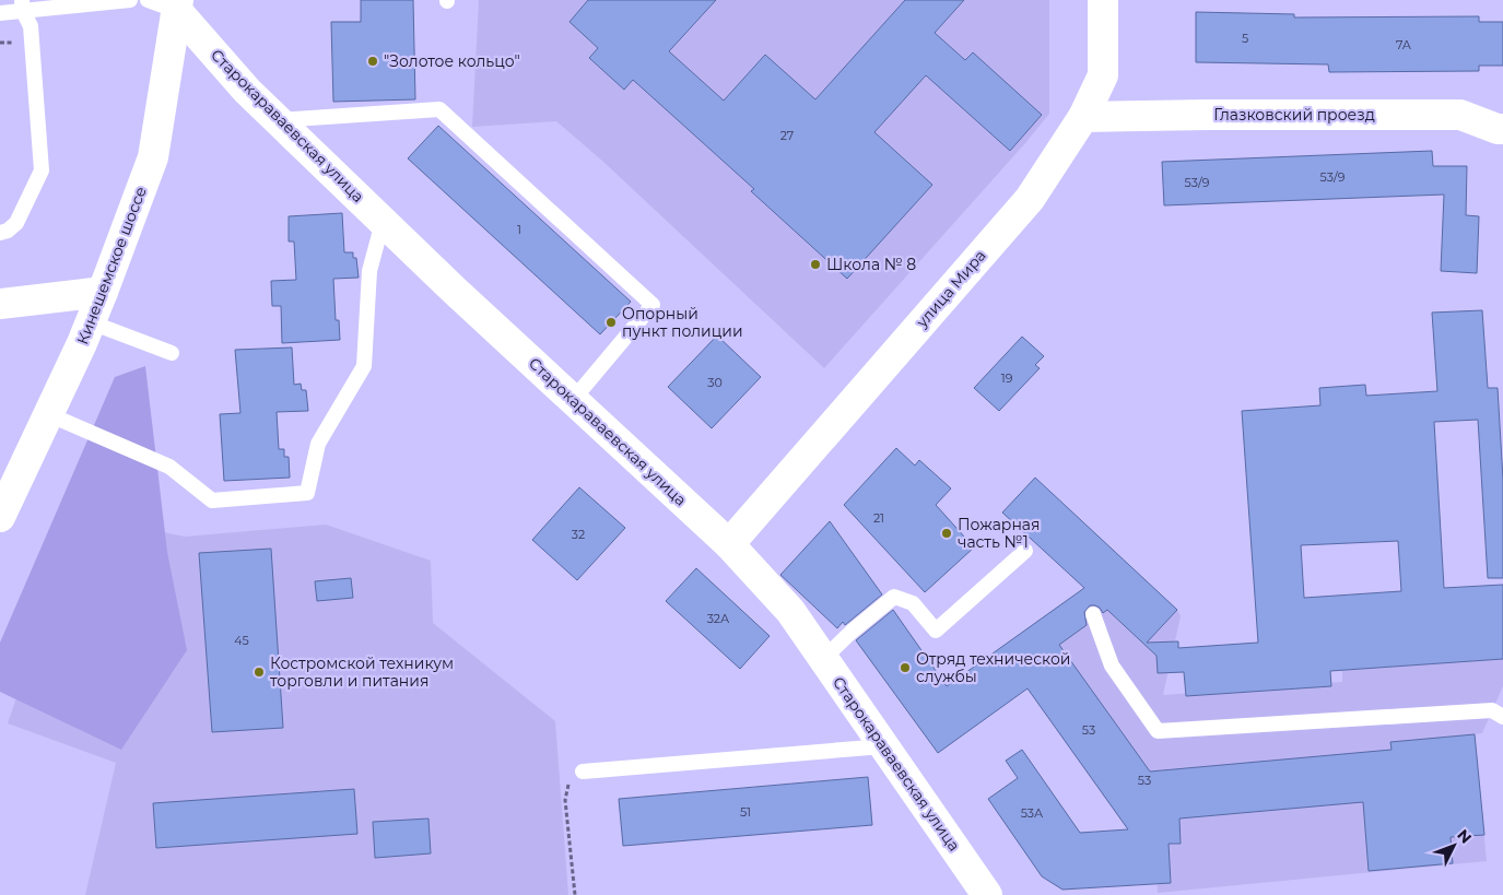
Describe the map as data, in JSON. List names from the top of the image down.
{
  "streets": {
    "street": [
      "Глазковский проезд",
      "Старокараваевская улица",
      "Кинешемское шоссе",
      "улица Мира"
    ]
  },
  "crossings": [
    ["Глазковский проезд", "улица Мира"],
    ["Старокараваевская улица", "Кинешемское шоссе"],
    ["Старокараваевская улица", "улица Мира"]
  ],
  "places": [
    "\"Золотое кольцо\"",
    "Школа № 8",
    "Опорный пункт полиции",
    "Пожарная часть №1",
    "Отряд технической службы",
    "Костромской техникум торговли и питания"
  ],
  "house_numbers": [
    "5",
    "7А",
    "27",
    "53/9",
    "53/9",
    "1",
    "19",
    "30",
    "21",
    "32",
    "32А",
    "45",
    "53",
    "53",
    "51",
    "53А"
  ],
  "north": "top right"
}
